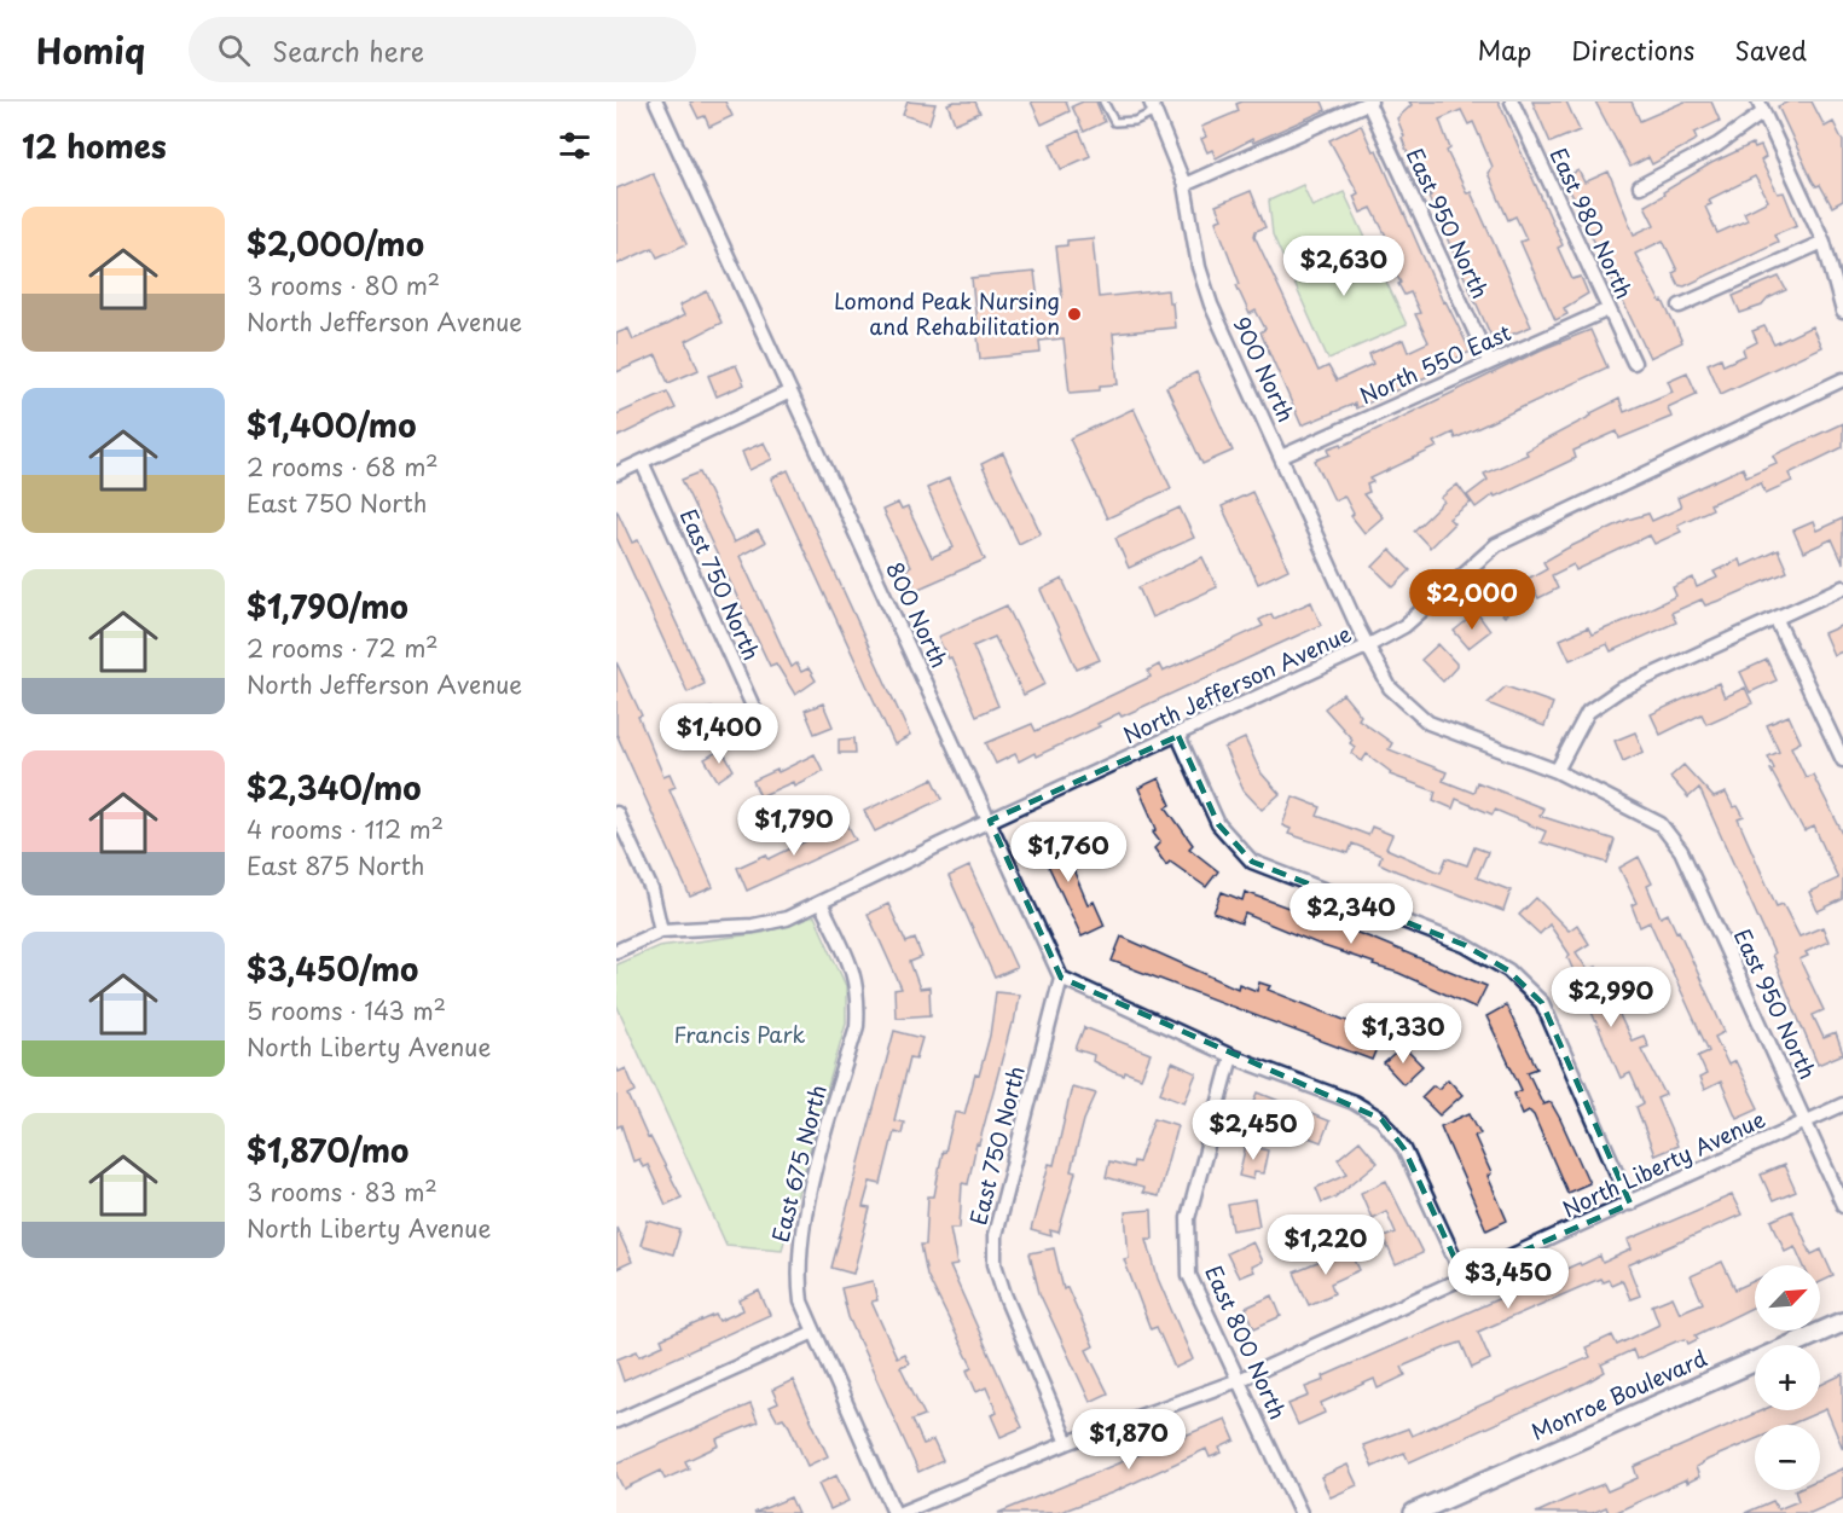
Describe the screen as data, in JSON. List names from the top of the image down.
{
  "streets": {
    "street": [
      "East 950 North",
      "East 980 North",
      "North 550 East",
      "900 North",
      "East 750 North",
      "800 North",
      "North Jefferson Avenue",
      "East 675 North",
      "North Liberty Avenue",
      "East 800 North",
      "Monroe Boulevard"
    ]
  },
  "crossings": [
    ["East 950 North", "North 550 East"],
    ["East 950 North", "900 North"],
    ["East 950 North", "North Liberty Avenue"],
    ["East 980 North", "North 550 East"],
    ["North 550 East", "900 North"],
    ["900 North", "North Jefferson Avenue"],
    ["East 750 North", "800 North"],
    ["East 750 North", "North Liberty Avenue"],
    ["800 North", "North Jefferson Avenue"],
    ["North Jefferson Avenue", "East 675 North"],
    ["North Liberty Avenue", "East 800 North"]
  ],
  "parks": ["Francis Park"],
  "places": ["Lomond Peak Nursing and Rehabilitation"],
  "north": "top right",
  "page": {
    "header": "Homiq",
    "search": "Search here",
    "nav": ["Map", "Directions", "Saved"],
    "heading": "12 homes",
    "list": [
      {
        "name": "$2,000/mo",
        "note": "3 rooms · 80 m² · North Jefferson Avenue"
      },
      {
        "name": "$1,400/mo",
        "note": "2 rooms · 68 m² · East 750 North"
      },
      {
        "name": "$1,790/mo",
        "note": "2 rooms · 72 m² · North Jefferson Avenue"
      },
      {
        "name": "$2,340/mo",
        "note": "4 rooms · 112 m² · East 875 North"
      },
      {
        "name": "$3,450/mo",
        "note": "5 rooms · 143 m² · North Liberty Avenue"
      },
      {
        "name": "$1,870/mo",
        "note": "3 rooms · 83 m² · North Liberty Avenue"
      }
    ],
    "price": [
      "$2,630",
      "$2,000",
      "$1,400",
      "$1,790",
      "$1,760",
      "$2,340",
      "$2,990",
      "$1,330",
      "$2,450",
      "$1,220",
      "$3,450",
      "$1,870"
    ],
    "map_buttons": ["+", "−"]
  }
}
